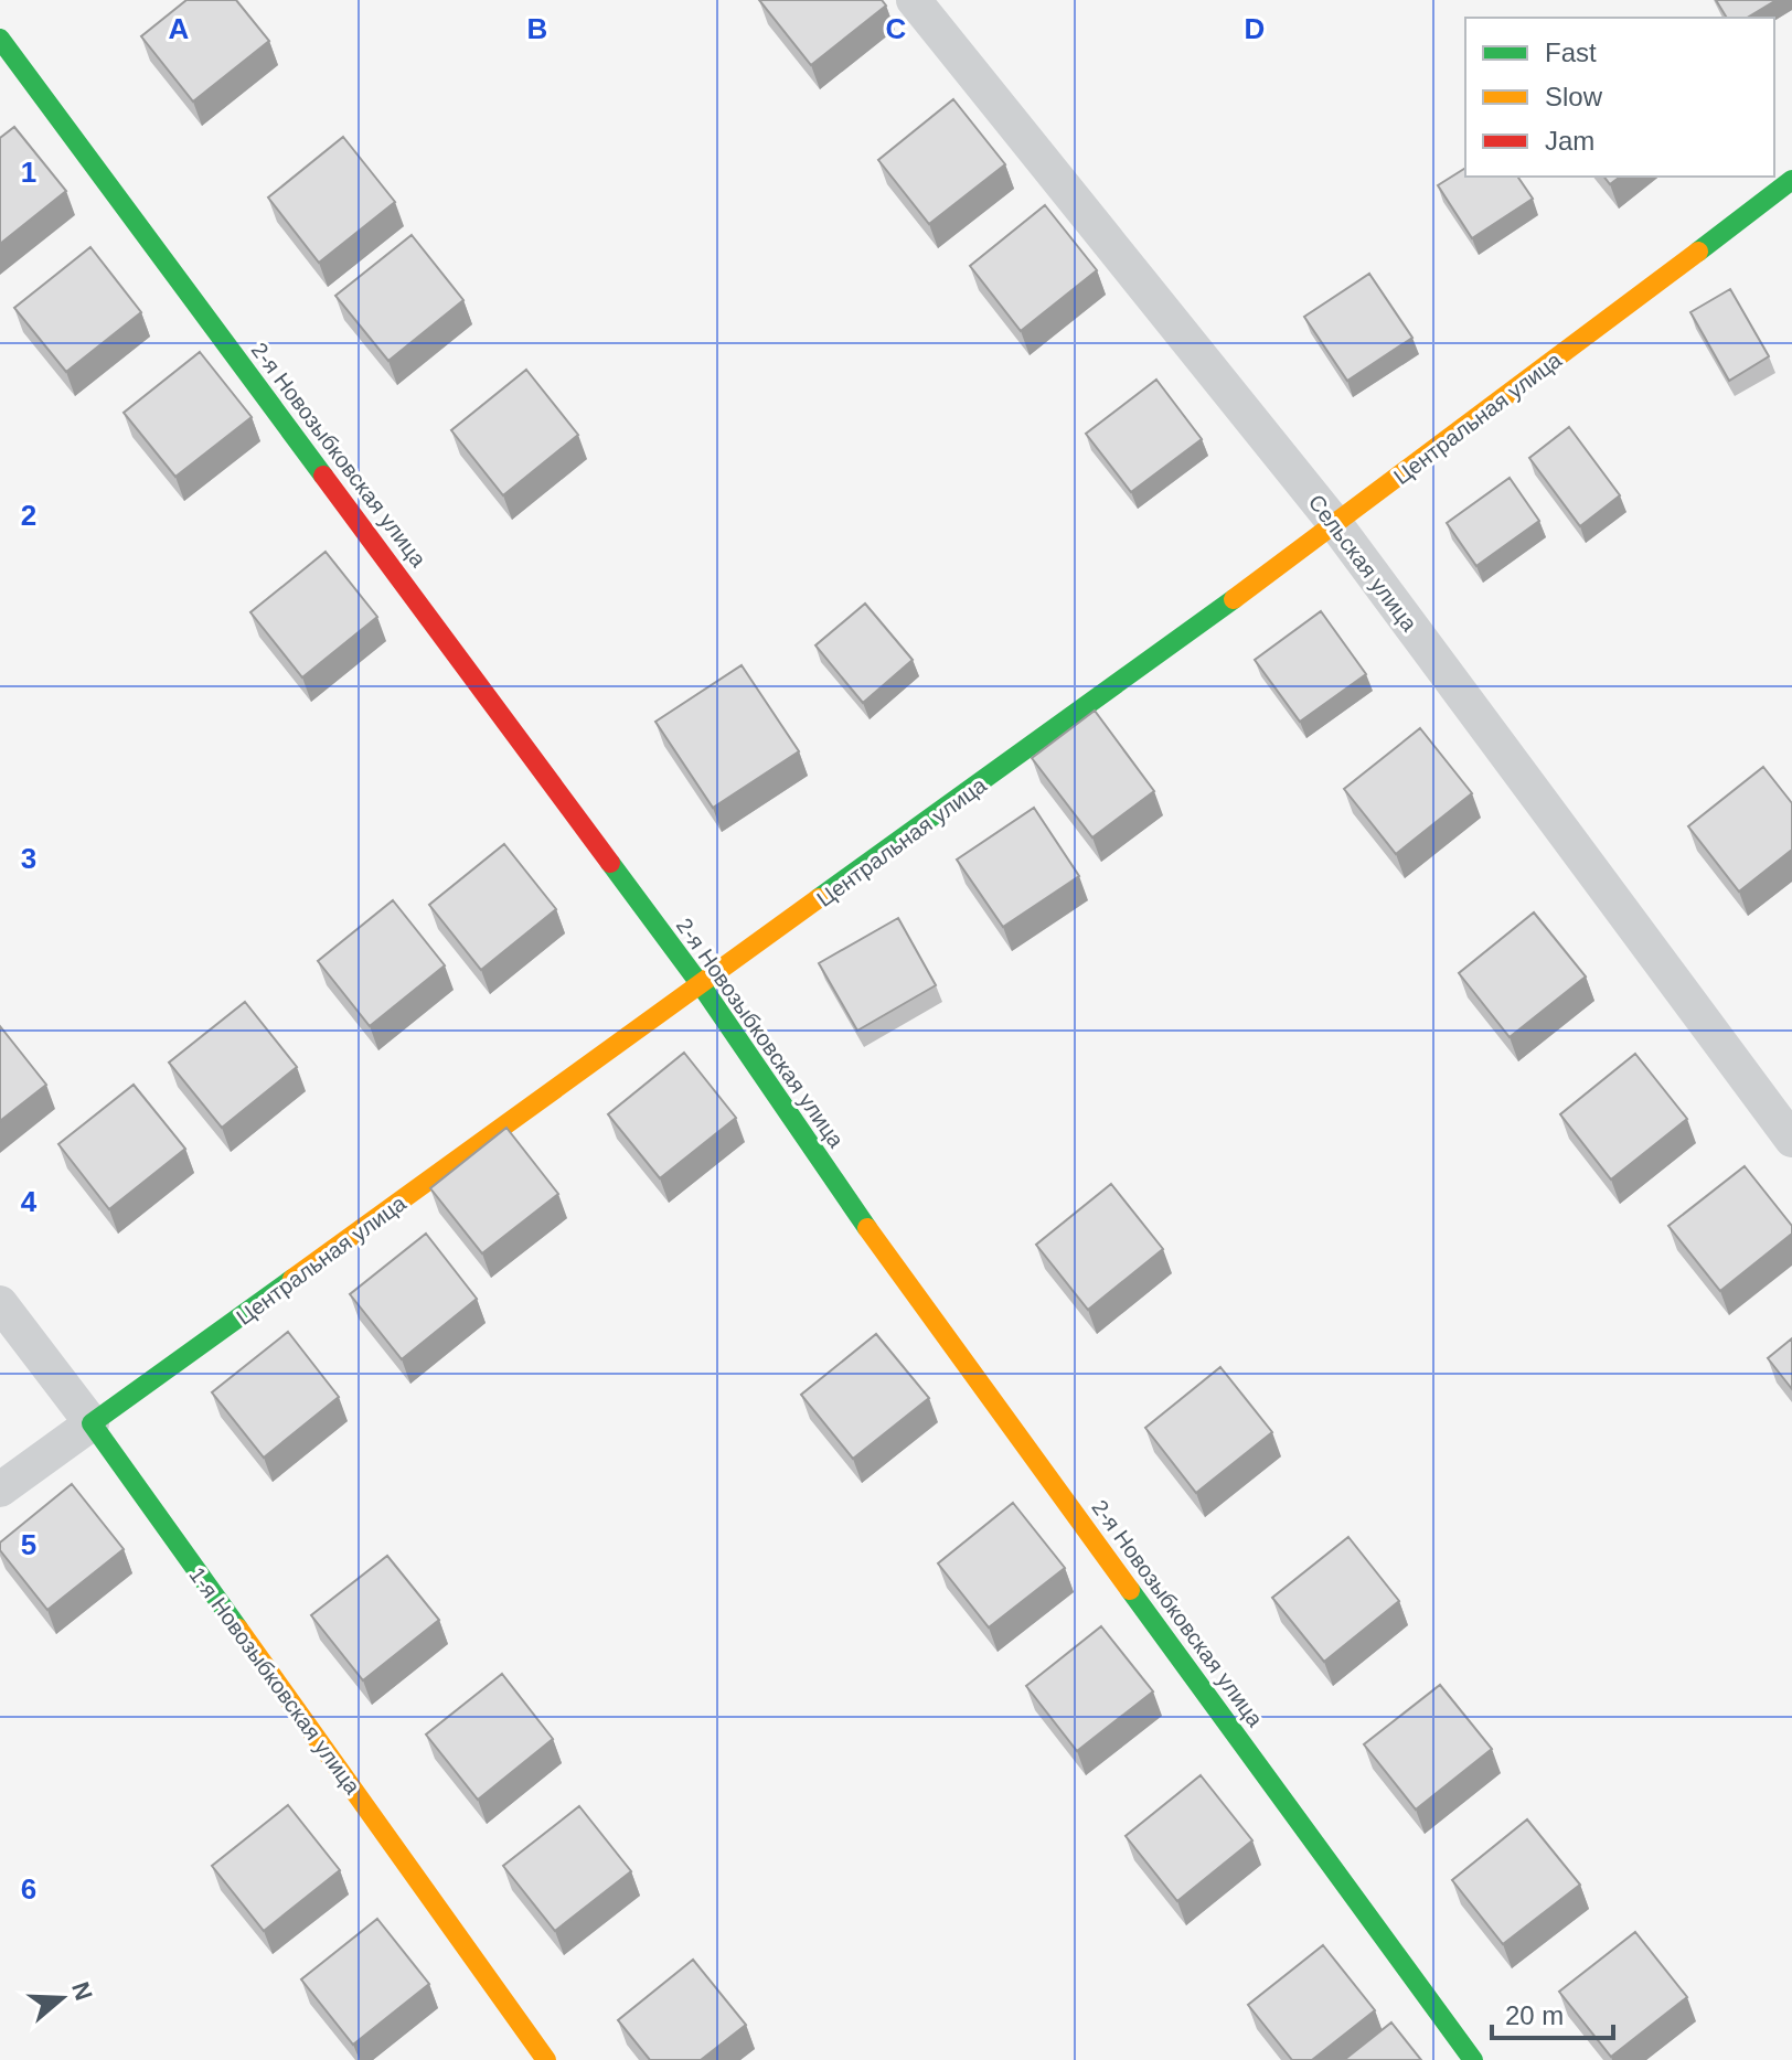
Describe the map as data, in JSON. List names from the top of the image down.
{
  "streets": {
    "street": [
      "Центральная улица",
      "2-я Новозыбковская улица",
      "Сельская улица",
      "1-я Новозыбковская улица"
    ]
  },
  "crossings": [
    ["Центральная улица", "2-я Новозыбковская улица"],
    ["Центральная улица", "Сельская улица"],
    ["Центральная улица", "1-я Новозыбковская улица"]
  ],
  "legend": ["Fast", "Slow", "Jam"],
  "scale_bar": "20 m",
  "north": "right",
  "grid": {
    "columns": [
      "A",
      "B",
      "C",
      "D"
    ],
    "rows": [
      "1",
      "2",
      "3",
      "4",
      "5",
      "6"
    ]
  }
}
